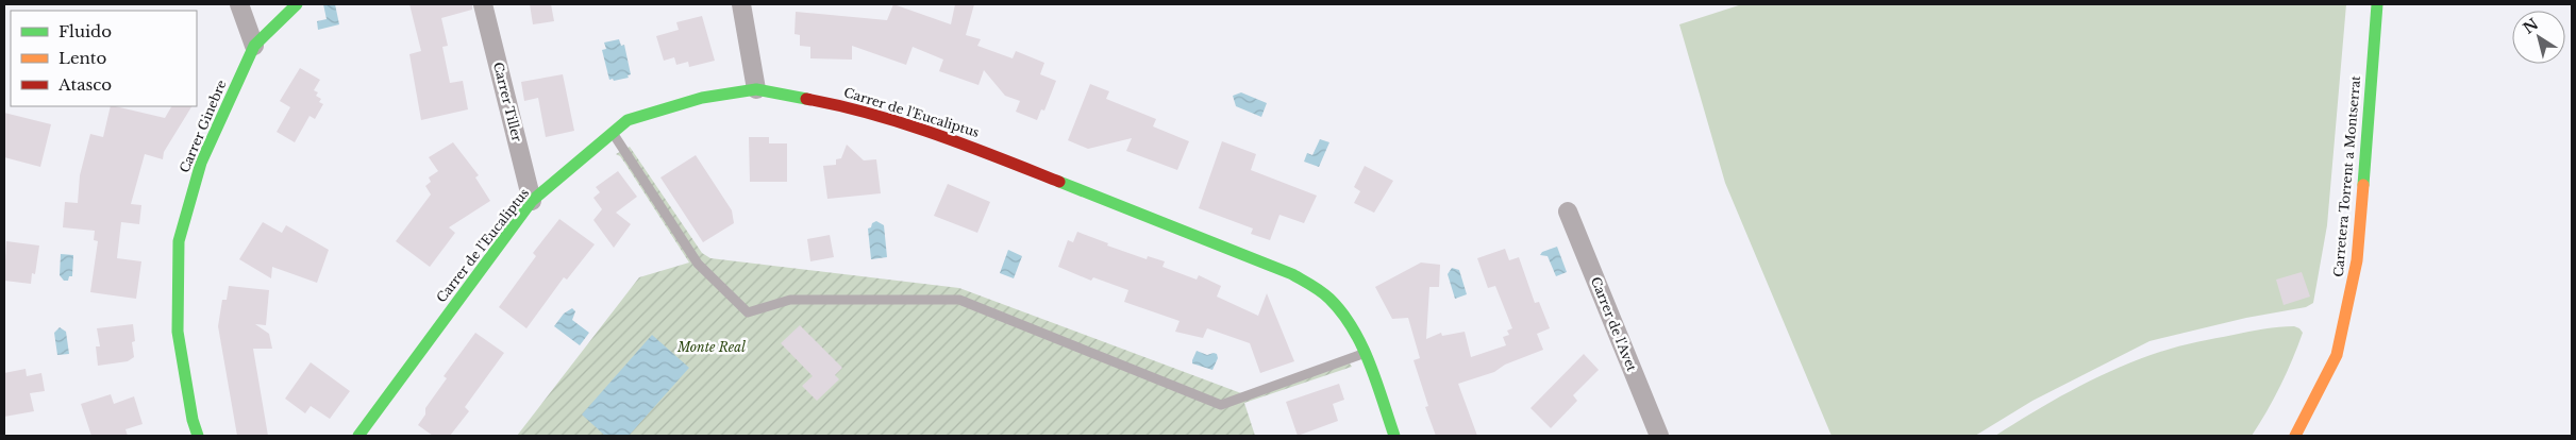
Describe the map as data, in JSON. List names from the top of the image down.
{
  "streets": {
    "street": [
      "Carrer Tiller",
      "Carrer de l'Eucaliptus",
      "Carrer Ginebre",
      "Carretera Torrent a Montserrat",
      "Carrer de l'Avet"
    ]
  },
  "crossings": [
    ["Carrer Tiller", "Carrer de l'Eucaliptus"]
  ],
  "parks": ["Monte Real"],
  "legend": ["Fluido", "Lento", "Atasco"],
  "north": "top left"
}
